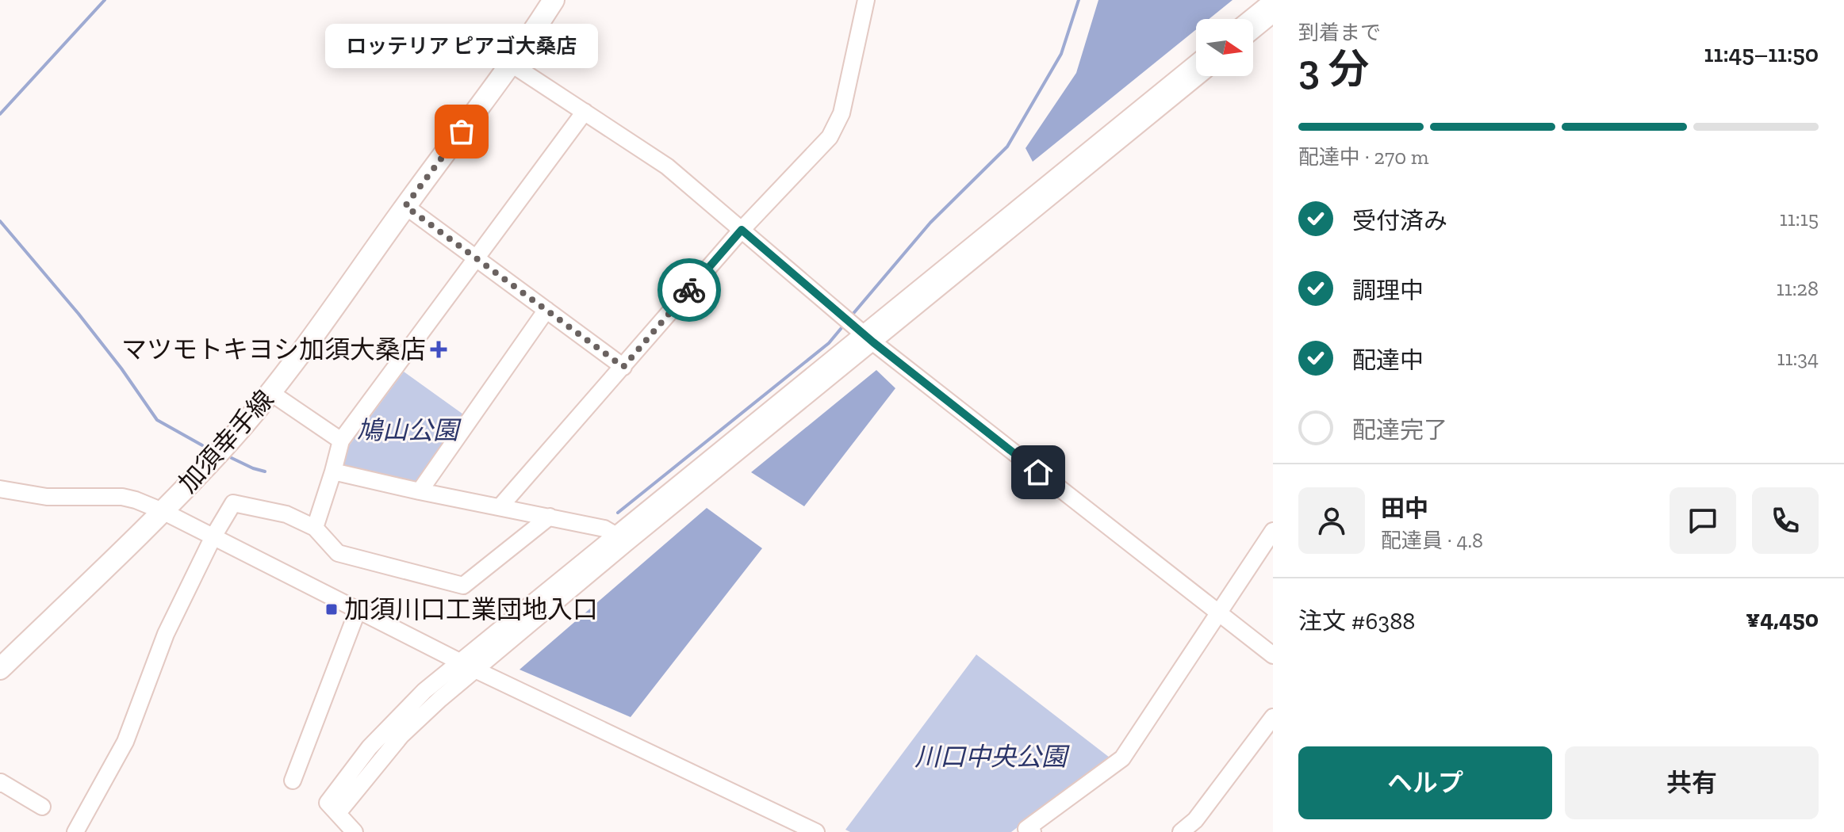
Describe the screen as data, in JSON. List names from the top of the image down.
{
  "streets": {
    "main road": ["加須幸手線"]
  },
  "parks": ["鳩山公園", "川口中央公園"],
  "places": {
    "other": ["ロッテリア ピアゴ大桑店"],
    "health": ["マツモトキヨシ加須大桑店"],
    "transit": ["加須川口工業団地入口"]
  },
  "north": "right",
  "page": {
    "heading": ["3 分", "到着まで", "11:45–11:50"],
    "panel": [
      "田中",
      "配達員 · 4.8",
      "注文 #6388",
      "¥4,450"
    ],
    "bubble": "ロッテリア ピアゴ大桑店",
    "bar": "配達中 · 270 m",
    "list": [
      ["受付済み", "11:15"],
      ["調理中", "11:28"],
      ["配達中", "11:34"],
      "配達完了"
    ],
    "buttons": ["ヘルプ", "共有"]
  }
}
